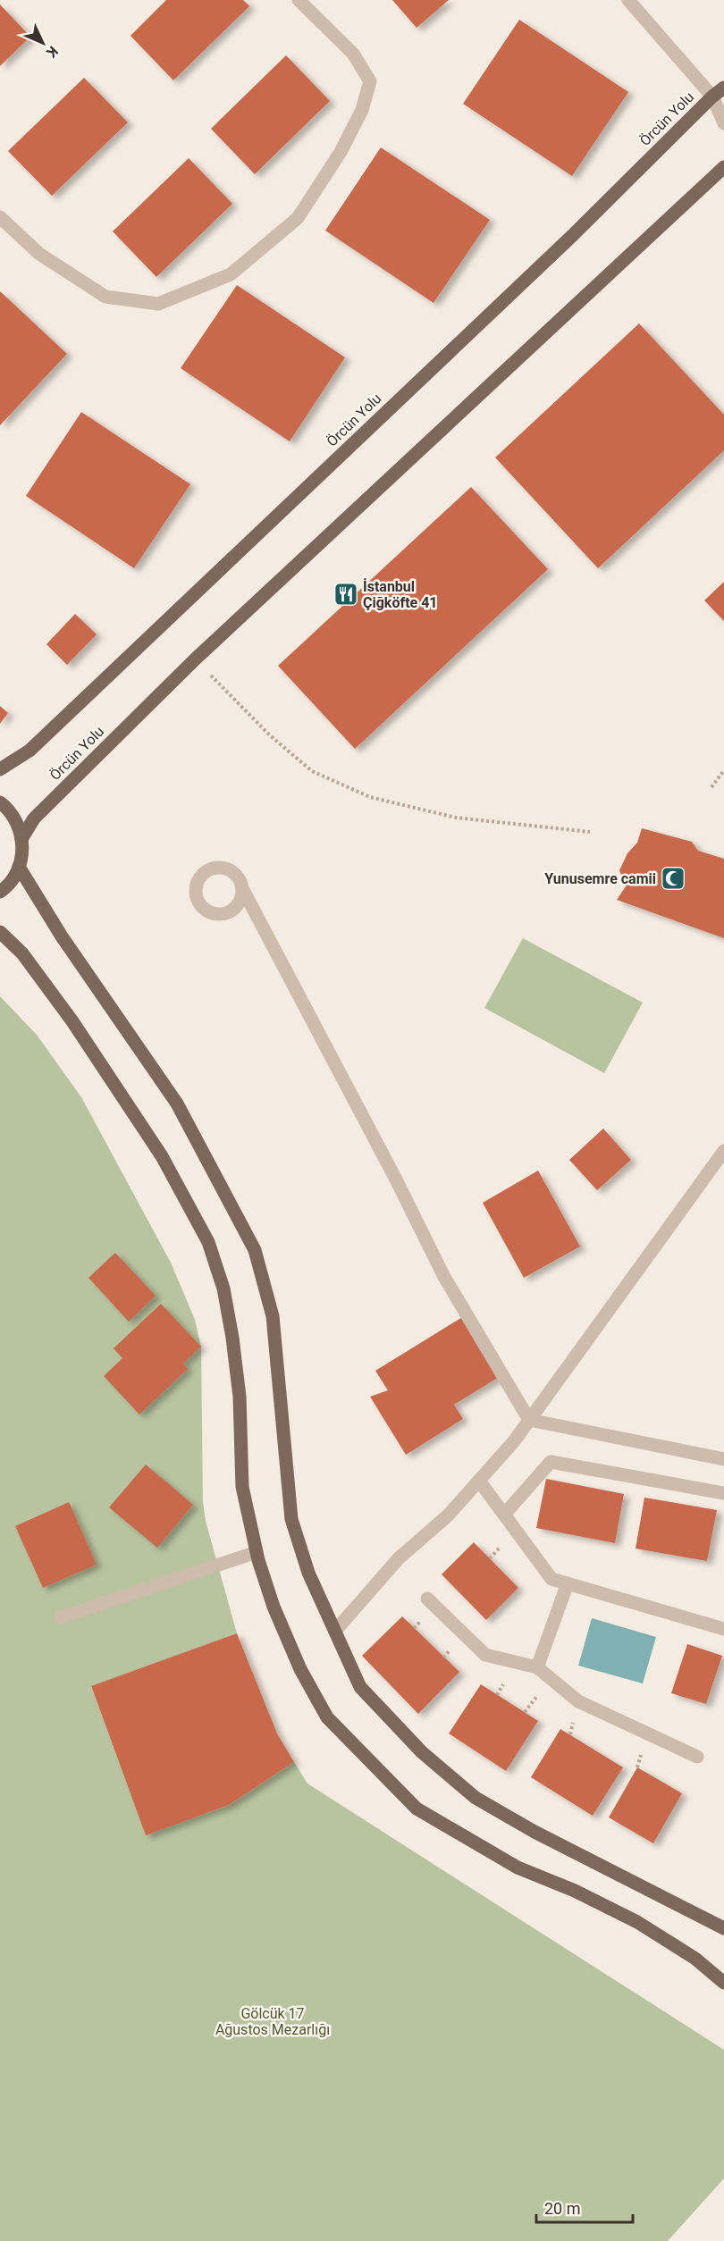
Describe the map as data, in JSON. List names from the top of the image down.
{
  "streets": {
    "main road": ["Örcün Yolu"]
  },
  "parks": ["Gölcük 17 Ağustos Mezarlığı"],
  "places": {
    "restaurant": ["İstanbul Çiğköfte 41"],
    "mosque": ["Yunusemre camii"]
  },
  "scale_bar": "20 m",
  "north": "bottom right"
}
